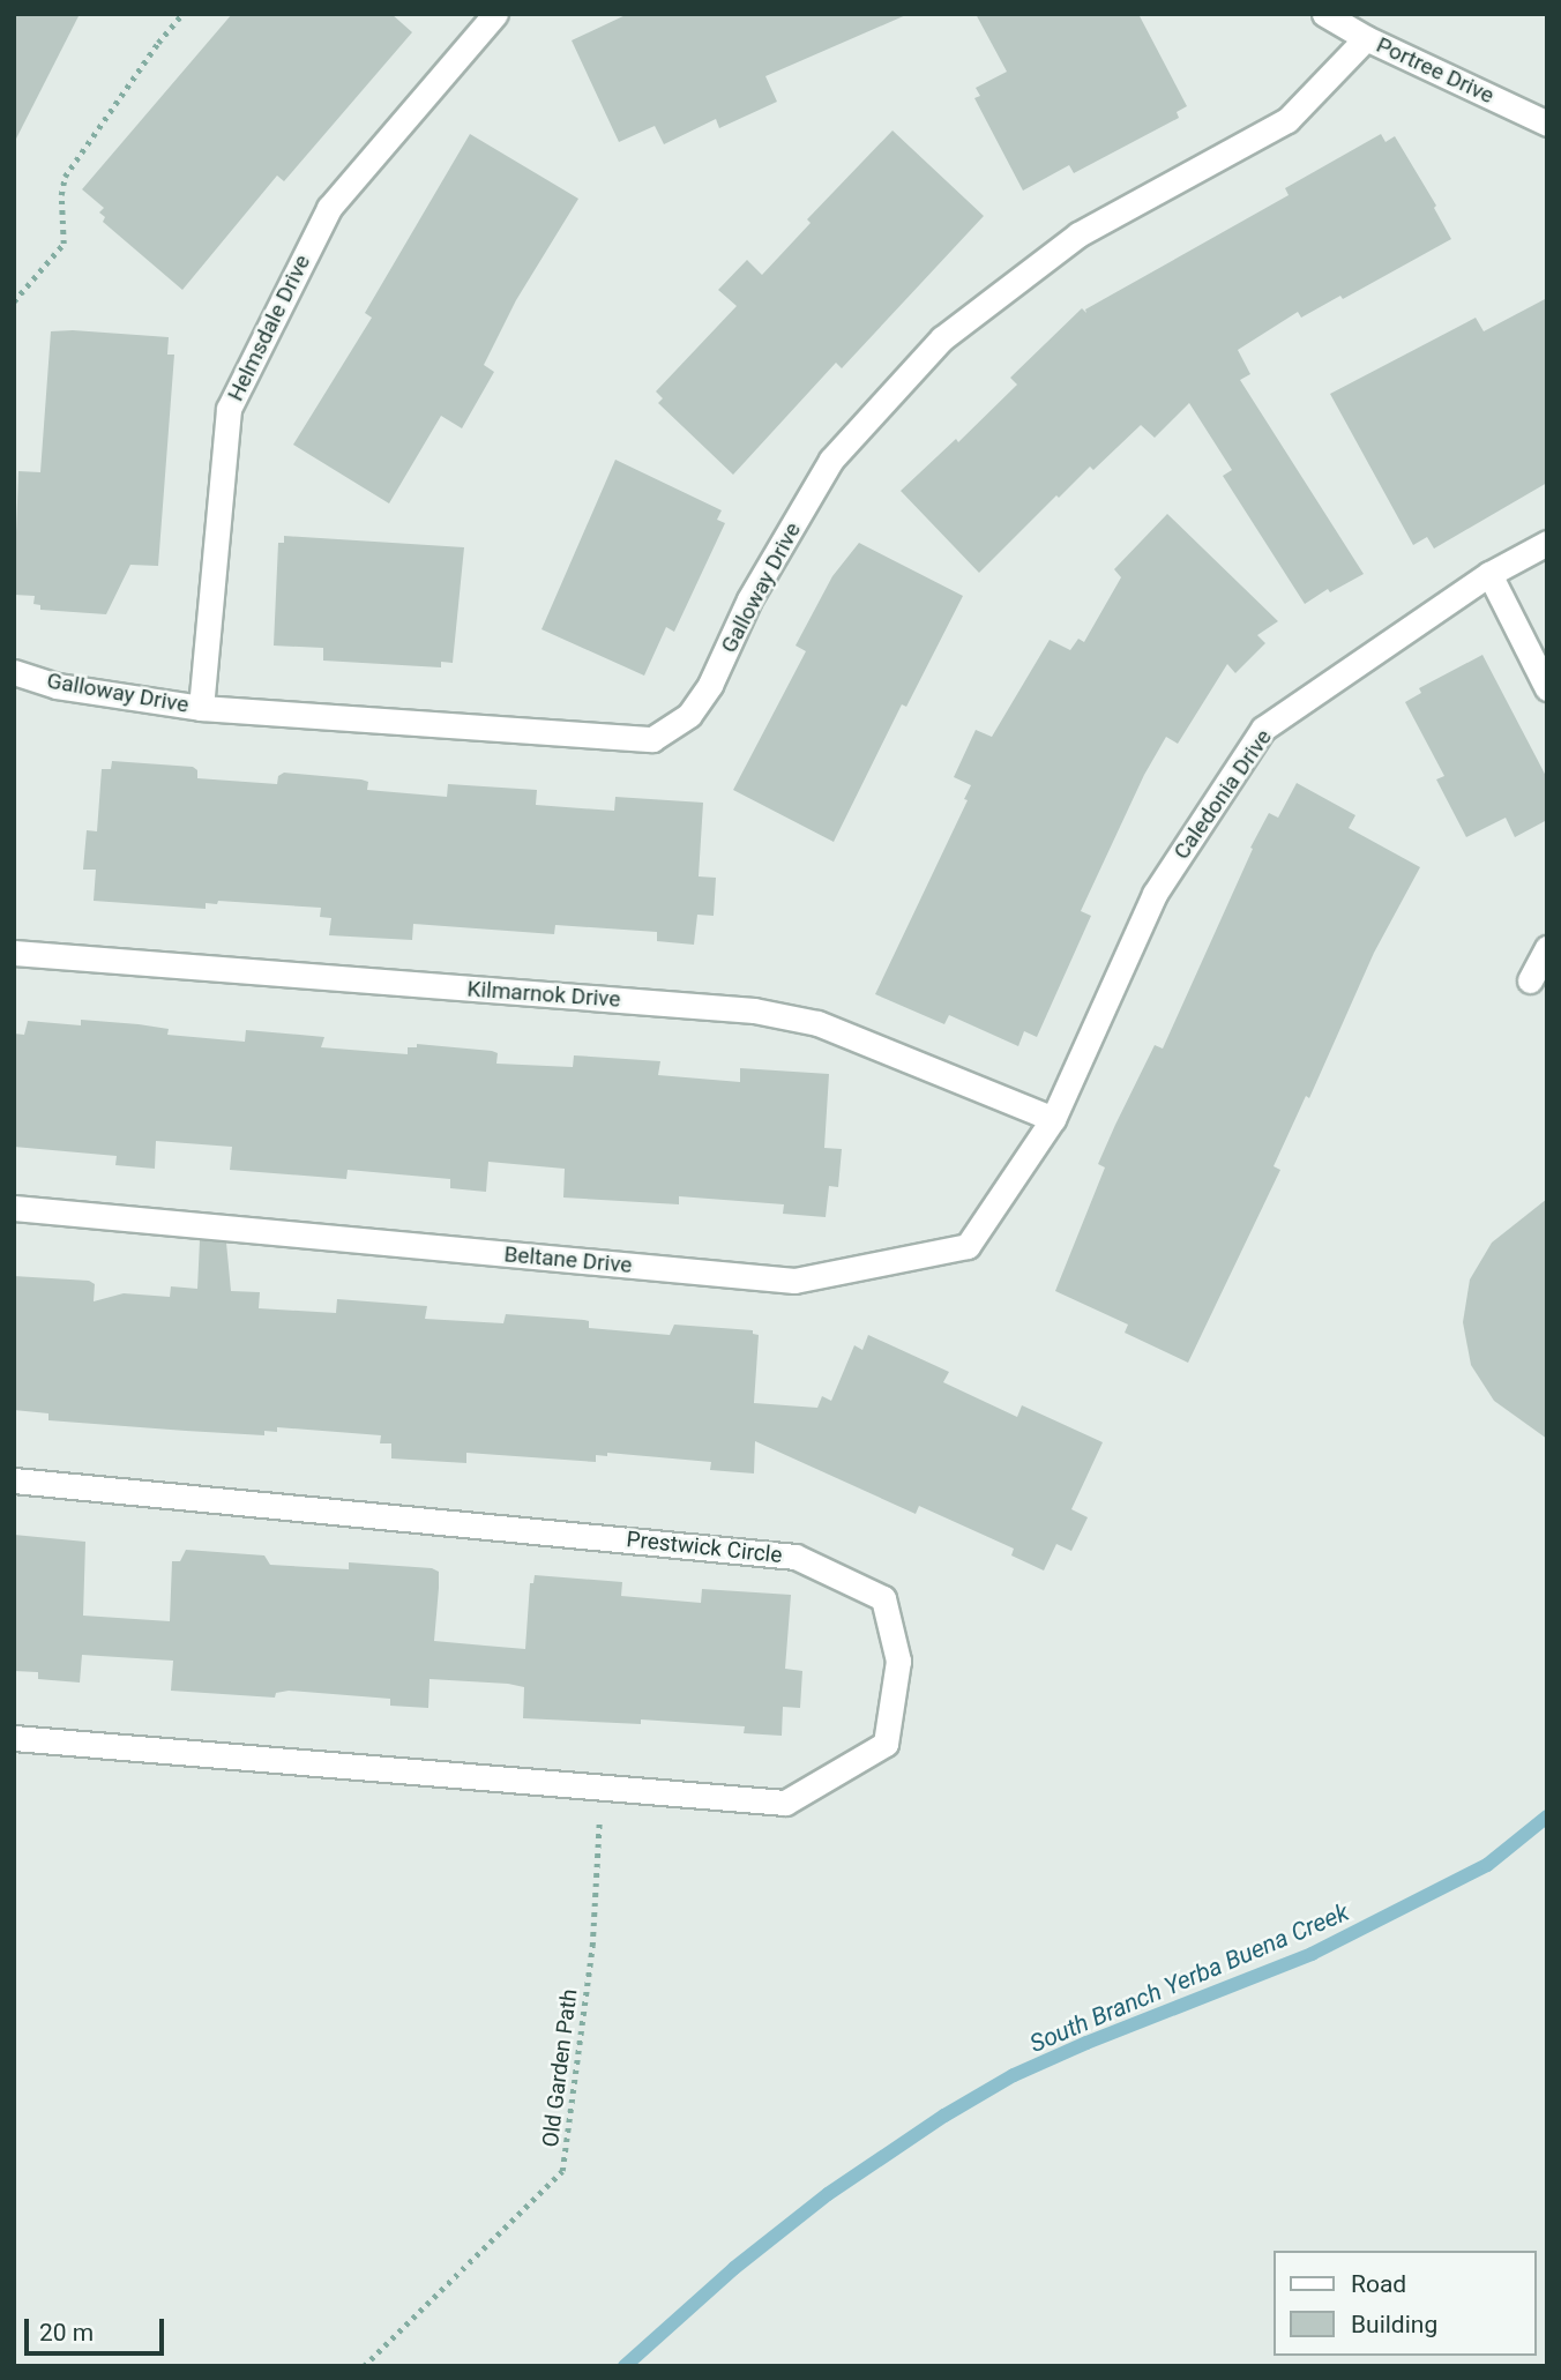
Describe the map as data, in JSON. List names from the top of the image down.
{
  "streets": {
    "street": [
      "Portree Drive",
      "Helmsdale Drive",
      "Galloway Drive",
      "Caledonia Drive",
      "Kilmarnok Drive",
      "Beltane Drive",
      "Prestwick Circle"
    ],
    "path": ["Old Garden Path"]
  },
  "crossings": [
    ["Portree Drive", "Galloway Drive"],
    ["Helmsdale Drive", "Galloway Drive"],
    ["Caledonia Drive", "Kilmarnok Drive"],
    ["Caledonia Drive", "Beltane Drive"],
    ["Kilmarnok Drive", "Beltane Drive"],
    ["Prestwick Circle", "Old Garden Path"]
  ],
  "water": ["South Branch Yerba Buena Creek"],
  "legend": ["Road", "Building"],
  "scale_bar": "20 m"
}
